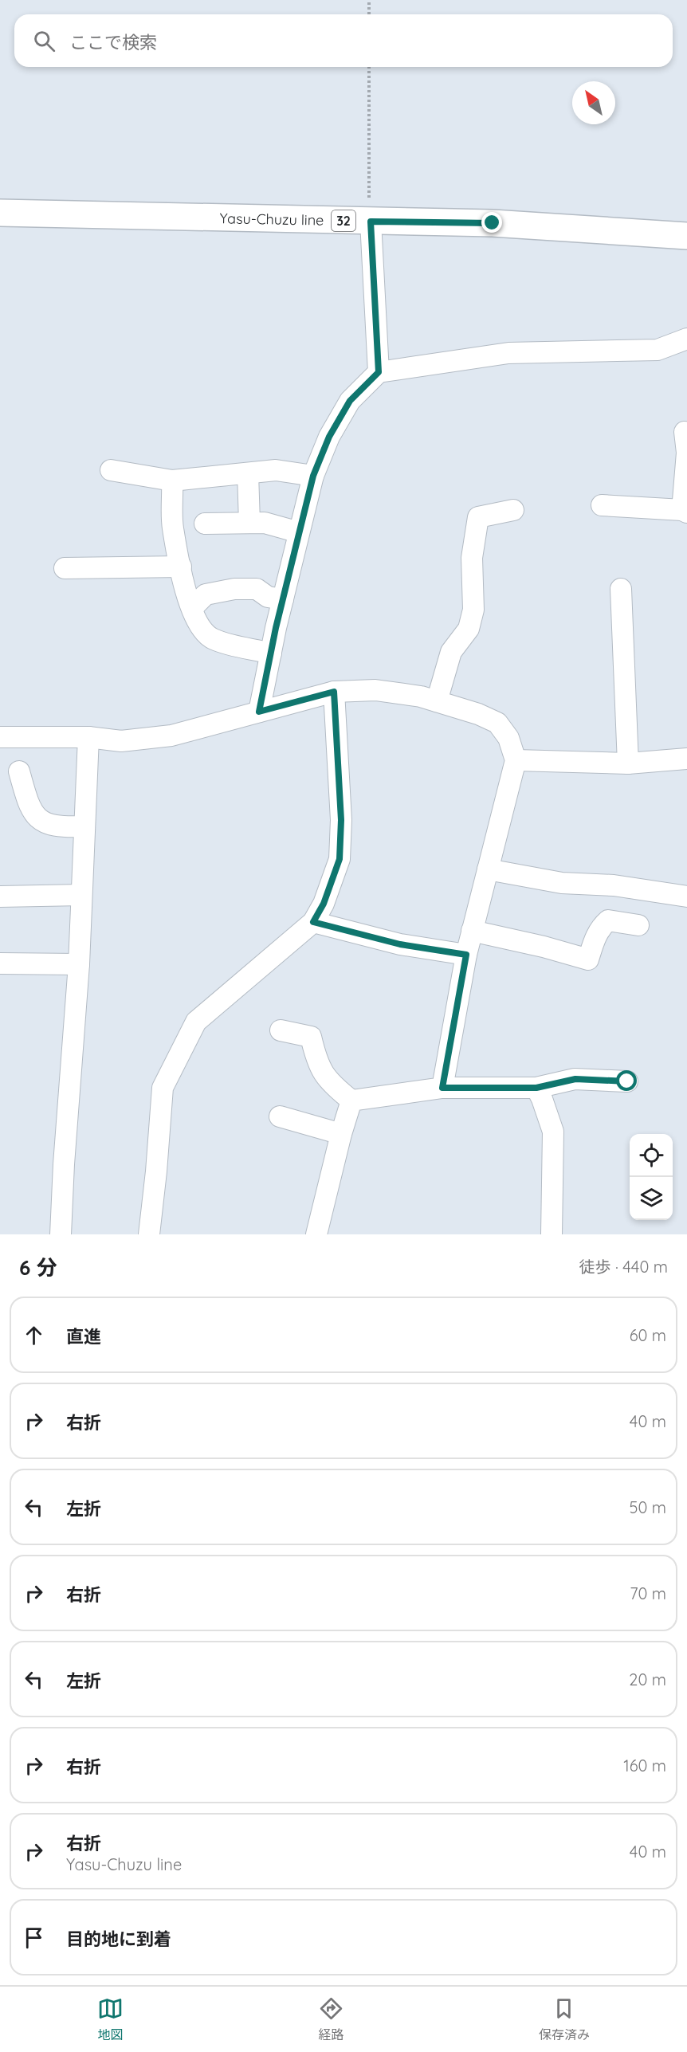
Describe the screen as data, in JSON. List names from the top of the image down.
{
  "streets": {
    "main road": ["Yasu-Chuzu line", "32"]
  },
  "north": "top left",
  "page": {
    "search": "ここで検索",
    "heading": ["6 分", "徒歩 · 440 m"],
    "list": [
      ["直進", "60 m"],
      ["右折", "40 m"],
      ["左折", "50 m"],
      ["右折", "70 m"],
      ["左折", "20 m"],
      ["右折", "160 m"],
      ["右折", "Yasu-Chuzu line", "40 m"],
      "目的地に到着"
    ],
    "nav": ["地図", "経路", "保存済み"]
  }
}
